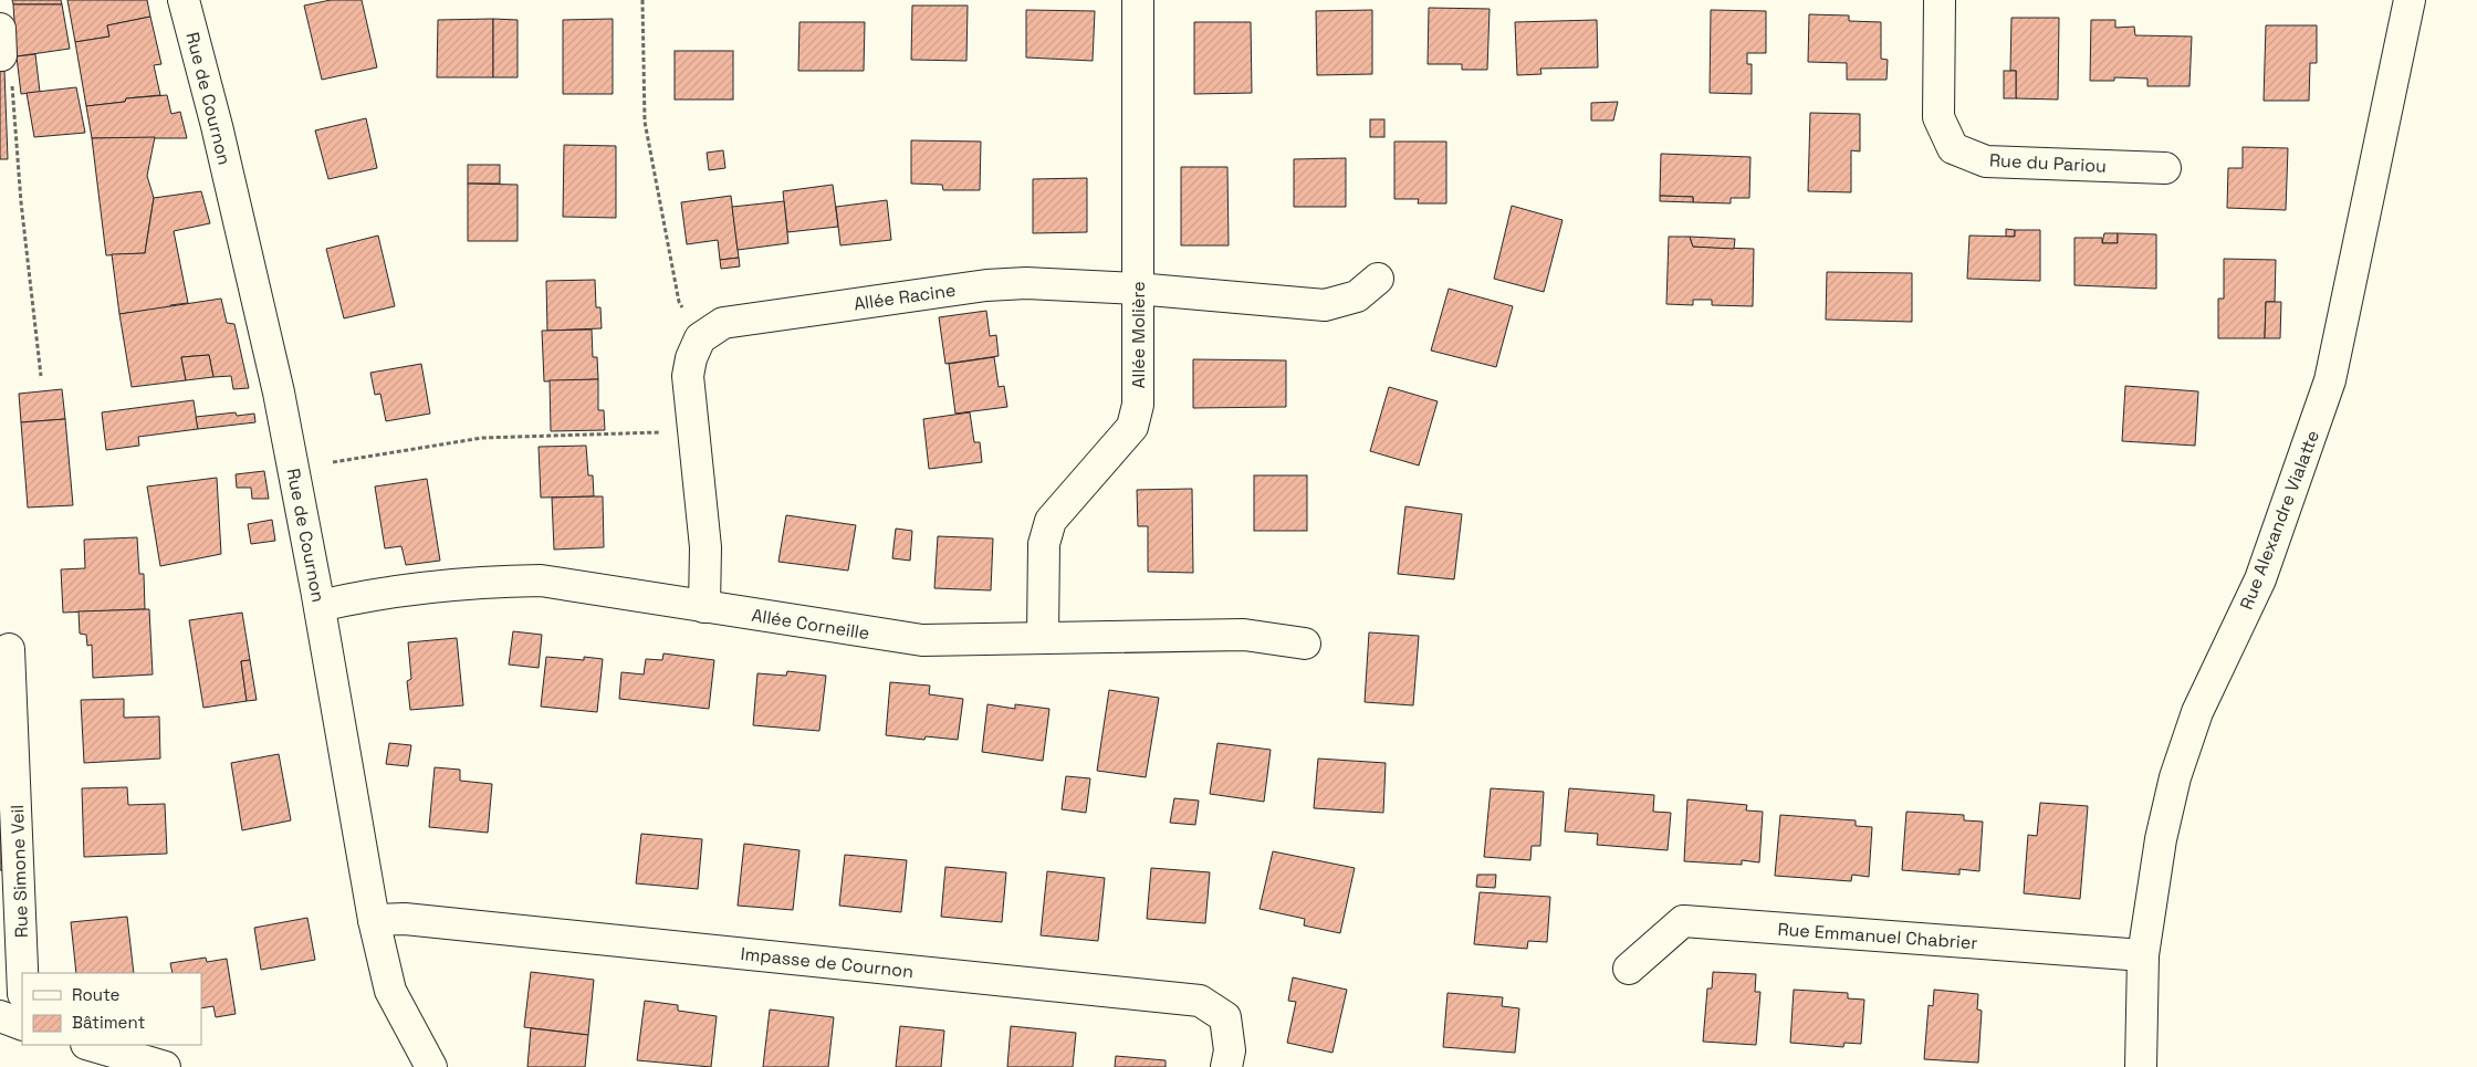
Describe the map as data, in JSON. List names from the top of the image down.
{
  "streets": {
    "street": [
      "Rue de Cournon",
      "Rue du Pariou",
      "Allée Racine",
      "Allée Molière",
      "Rue Alexandre Vialatte",
      "Allée Corneille",
      "Rue Simone Veil",
      "Rue Emmanuel Chabrier",
      "Impasse de Cournon"
    ]
  },
  "crossings": [
    ["Rue de Cournon", "Allée Corneille"],
    ["Rue de Cournon", "Impasse de Cournon"],
    ["Allée Racine", "Allée Molière"],
    ["Allée Molière", "Allée Corneille"],
    ["Rue Alexandre Vialatte", "Rue Emmanuel Chabrier"]
  ],
  "legend": ["Route", "Bâtiment"]
}
